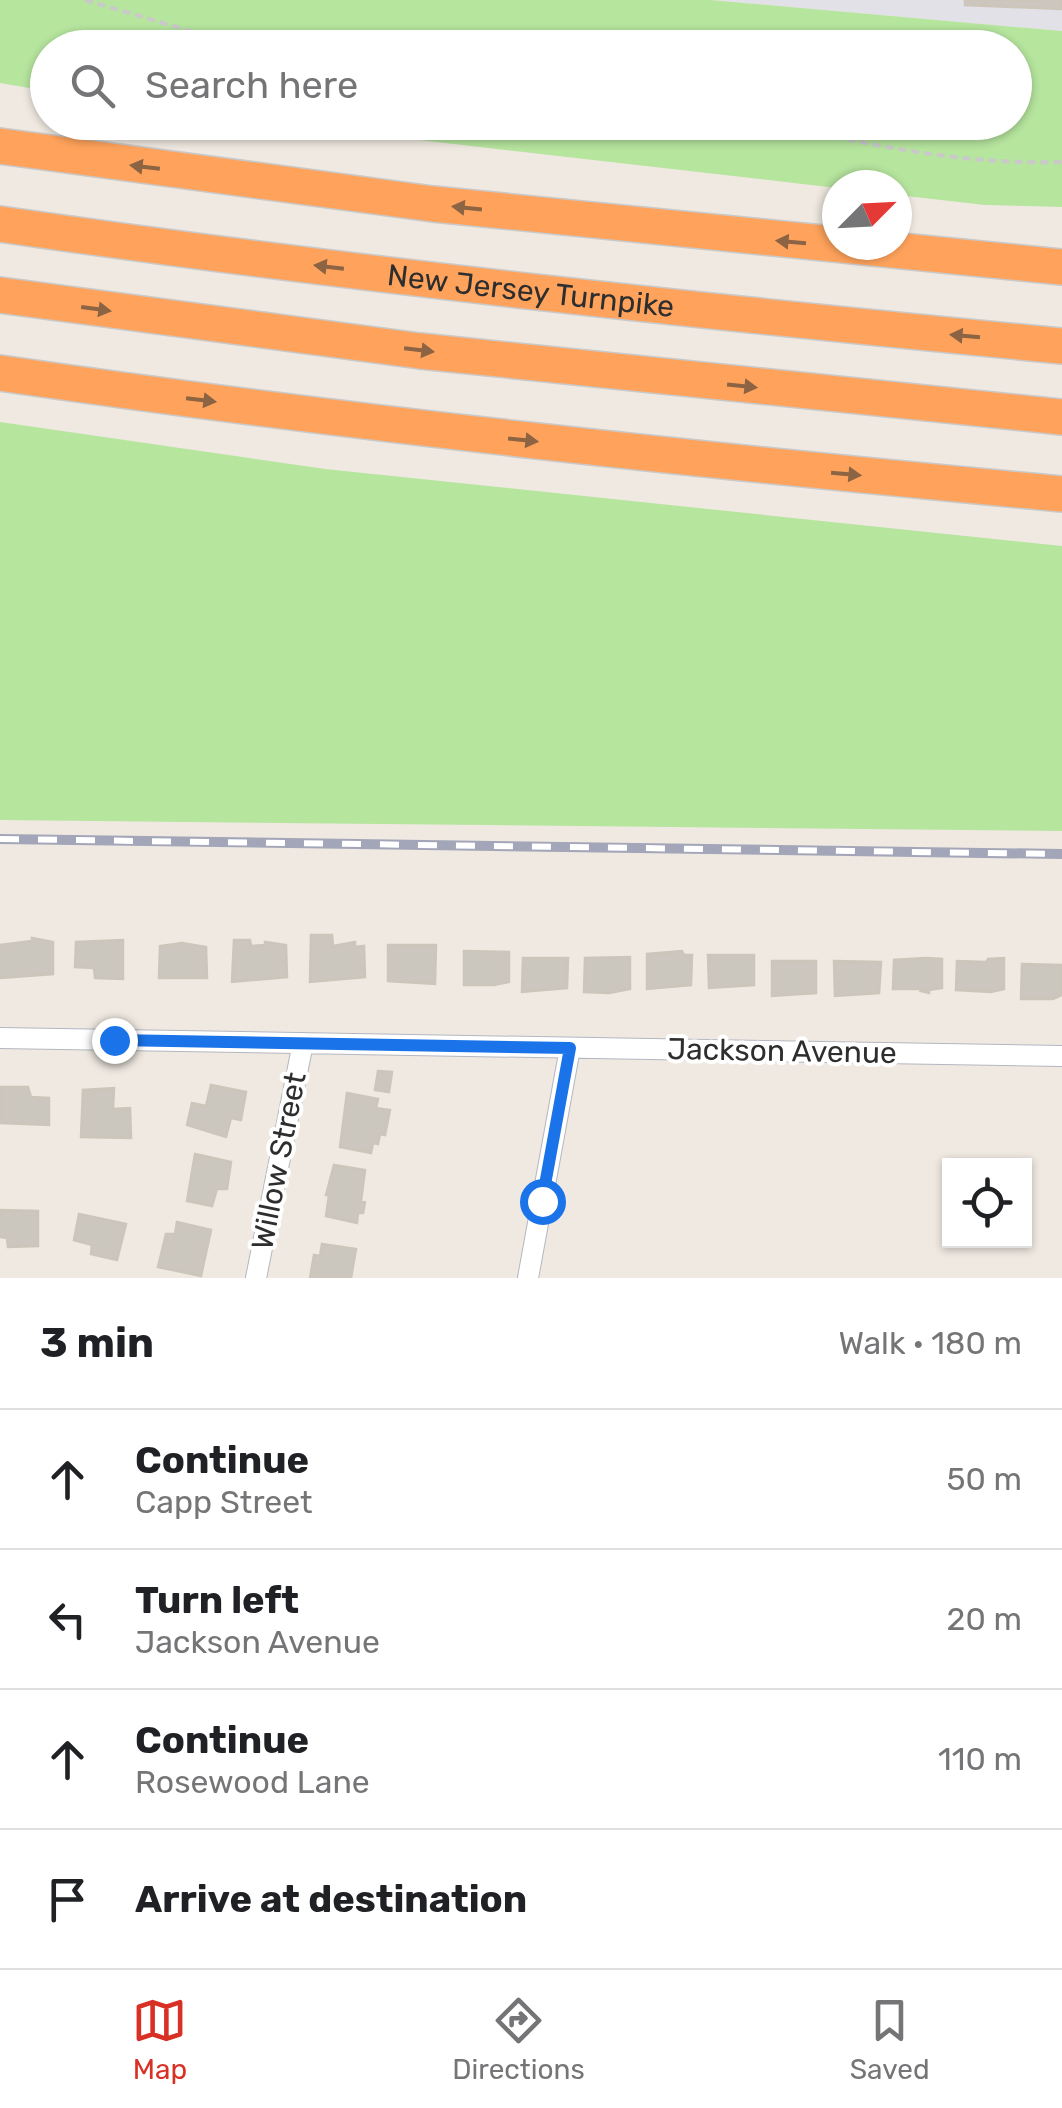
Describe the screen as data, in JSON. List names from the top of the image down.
{
  "streets": {
    "highway": ["New Jersey Turnpike"],
    "street": ["Jackson Avenue", "Willow Street"]
  },
  "crossings": [
    ["Jackson Avenue", "Willow Street"]
  ],
  "north": "top right",
  "page": {
    "search": "Search here",
    "heading": ["3 min", "Walk · 180 m"],
    "list": [
      ["Continue", "Capp Street", "50 m"],
      ["Turn left", "Jackson Avenue", "20 m"],
      ["Continue", "Rosewood Lane", "110 m"],
      "Arrive at destination"
    ],
    "nav": ["Map", "Directions", "Saved"]
  }
}
